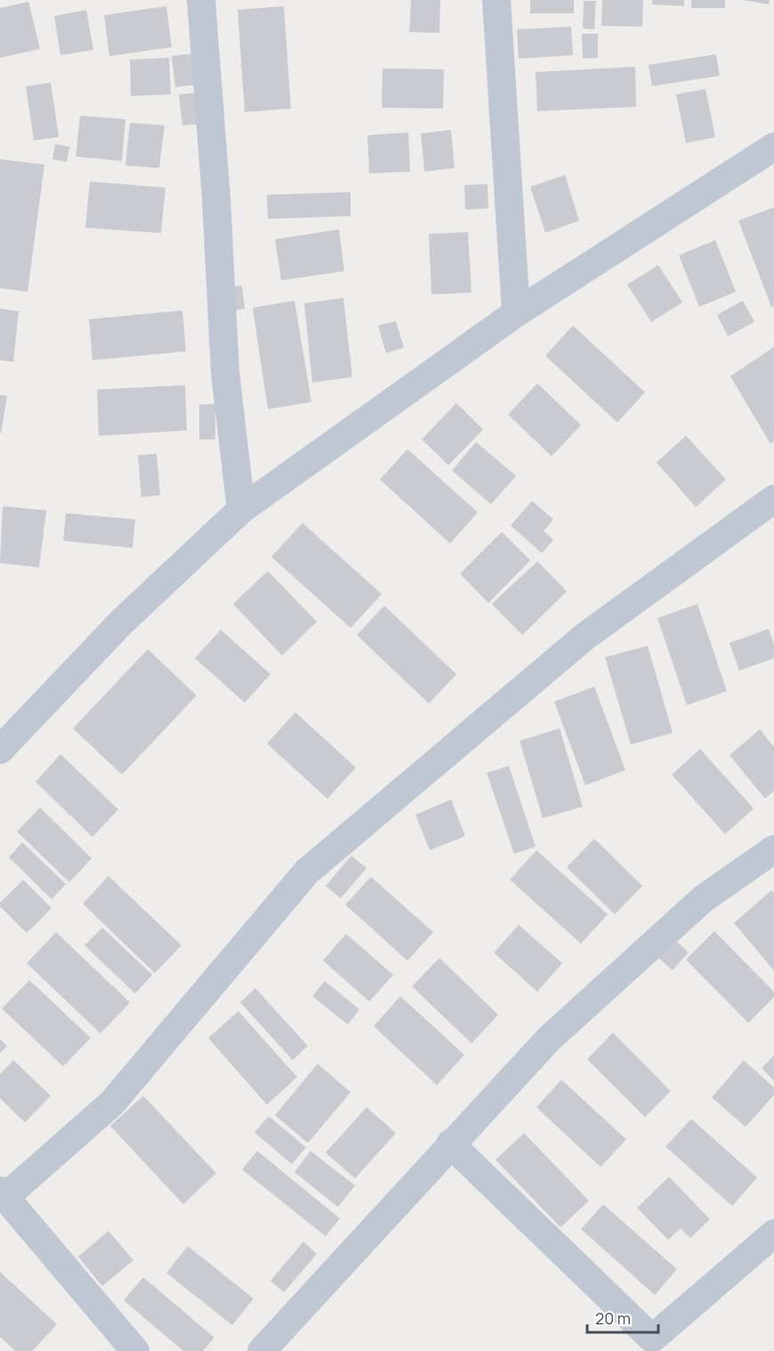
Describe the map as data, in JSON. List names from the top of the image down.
{
  "scale_bar": "20 m"
}
